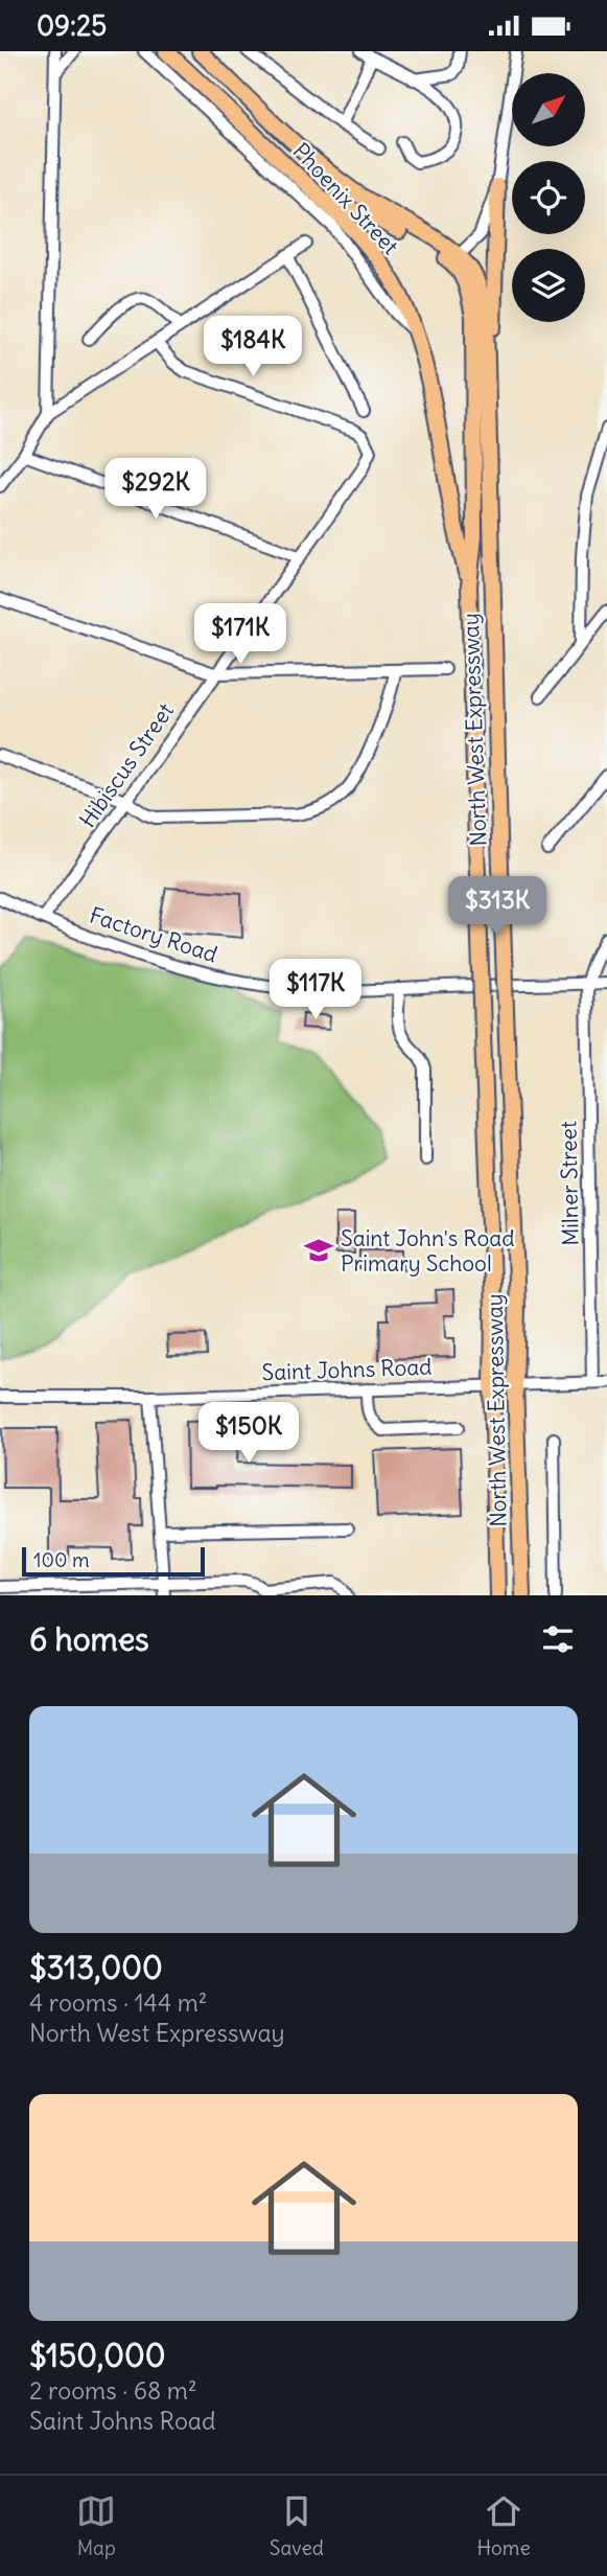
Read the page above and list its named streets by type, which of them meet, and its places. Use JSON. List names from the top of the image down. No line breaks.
{"streets":{"main road":["Phoenix Street","North West Expressway"],"street":["Hibiscus Street","Factory Road","Milner Street","Saint Johns Road"]},"crossings":[["Phoenix Street","North West Expressway"],["North West Expressway","Saint Johns Road"],["Hibiscus Street","Factory Road"],["Factory Road","Milner Street"],["Milner Street","Saint Johns Road"]],"places":{"school or university":["Saint John's Road Primary School"]},"scale_bar":"100 m","north":"top right","page":{"status":"09:25","price":["$184K","$292K","$171K","$313K","$117K","$150K"],"scale":"100 m","heading":"6 homes","list":[{"name":"$313,000","note":"4 rooms · 144 m² · North West Expressway"},{"name":"$150,000","note":"2 rooms · 68 m² · Saint Johns Road"}],"tabs":["Map","Saved","Home"]}}
